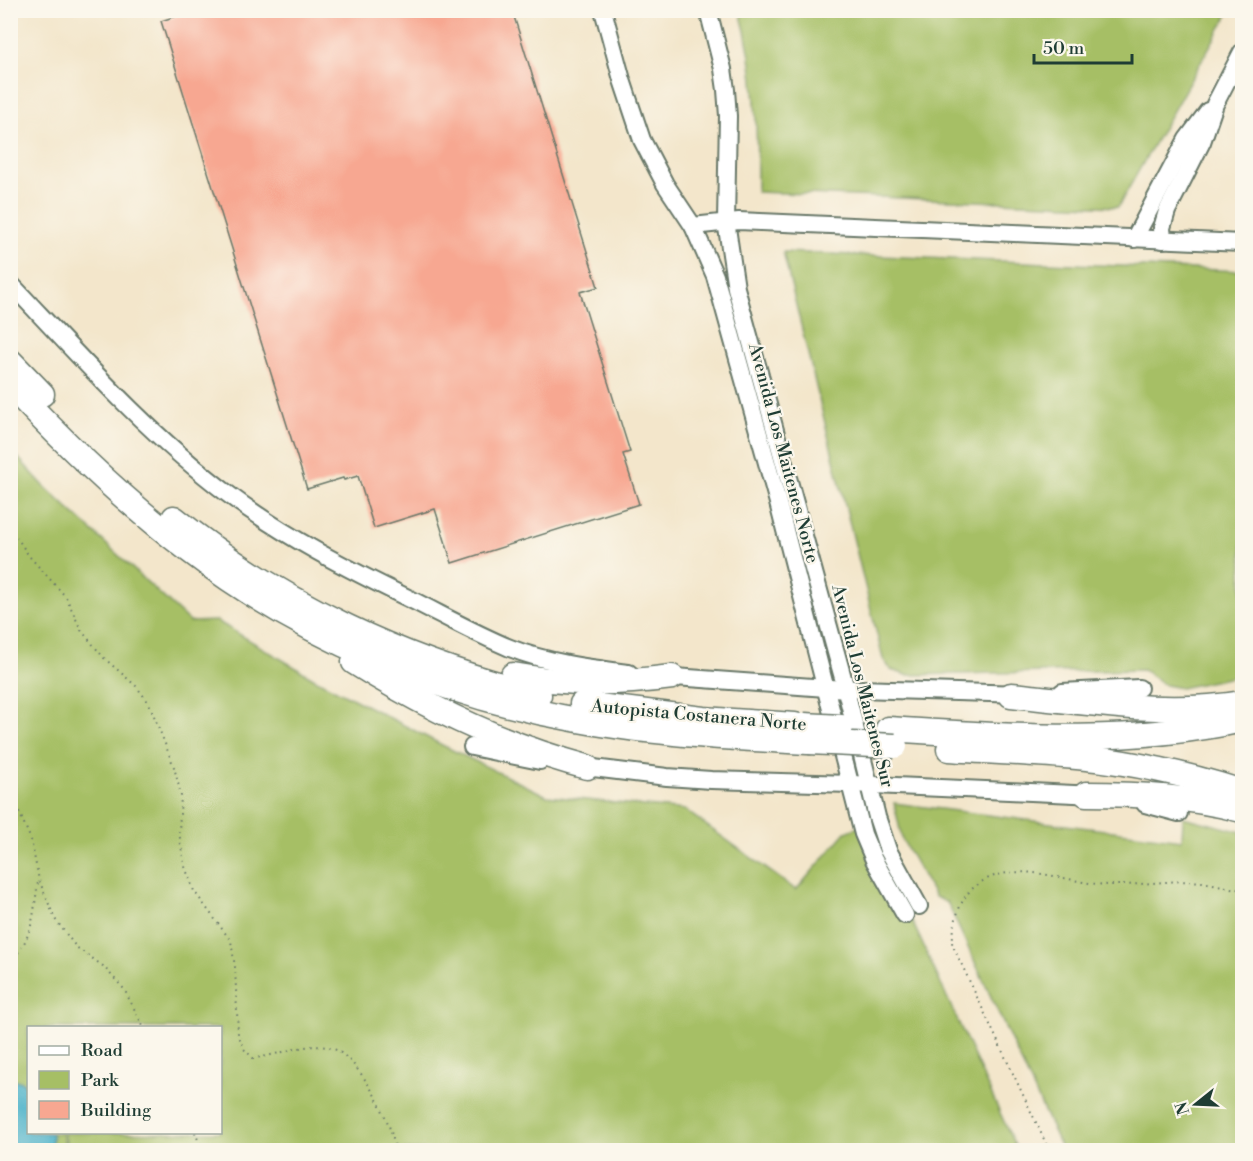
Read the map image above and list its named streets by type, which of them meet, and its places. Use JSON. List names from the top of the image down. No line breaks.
{"streets":{"highway":["Autopista Costanera Norte"],"street":["Avenida Los Maitenes Norte","Avenida Los Maitenes Sur"]},"crossings":[["Avenida Los Maitenes Norte","Avenida Los Maitenes Sur"]],"legend":["Road","Park","Building"],"scale_bar":"50 m","north":"left"}
